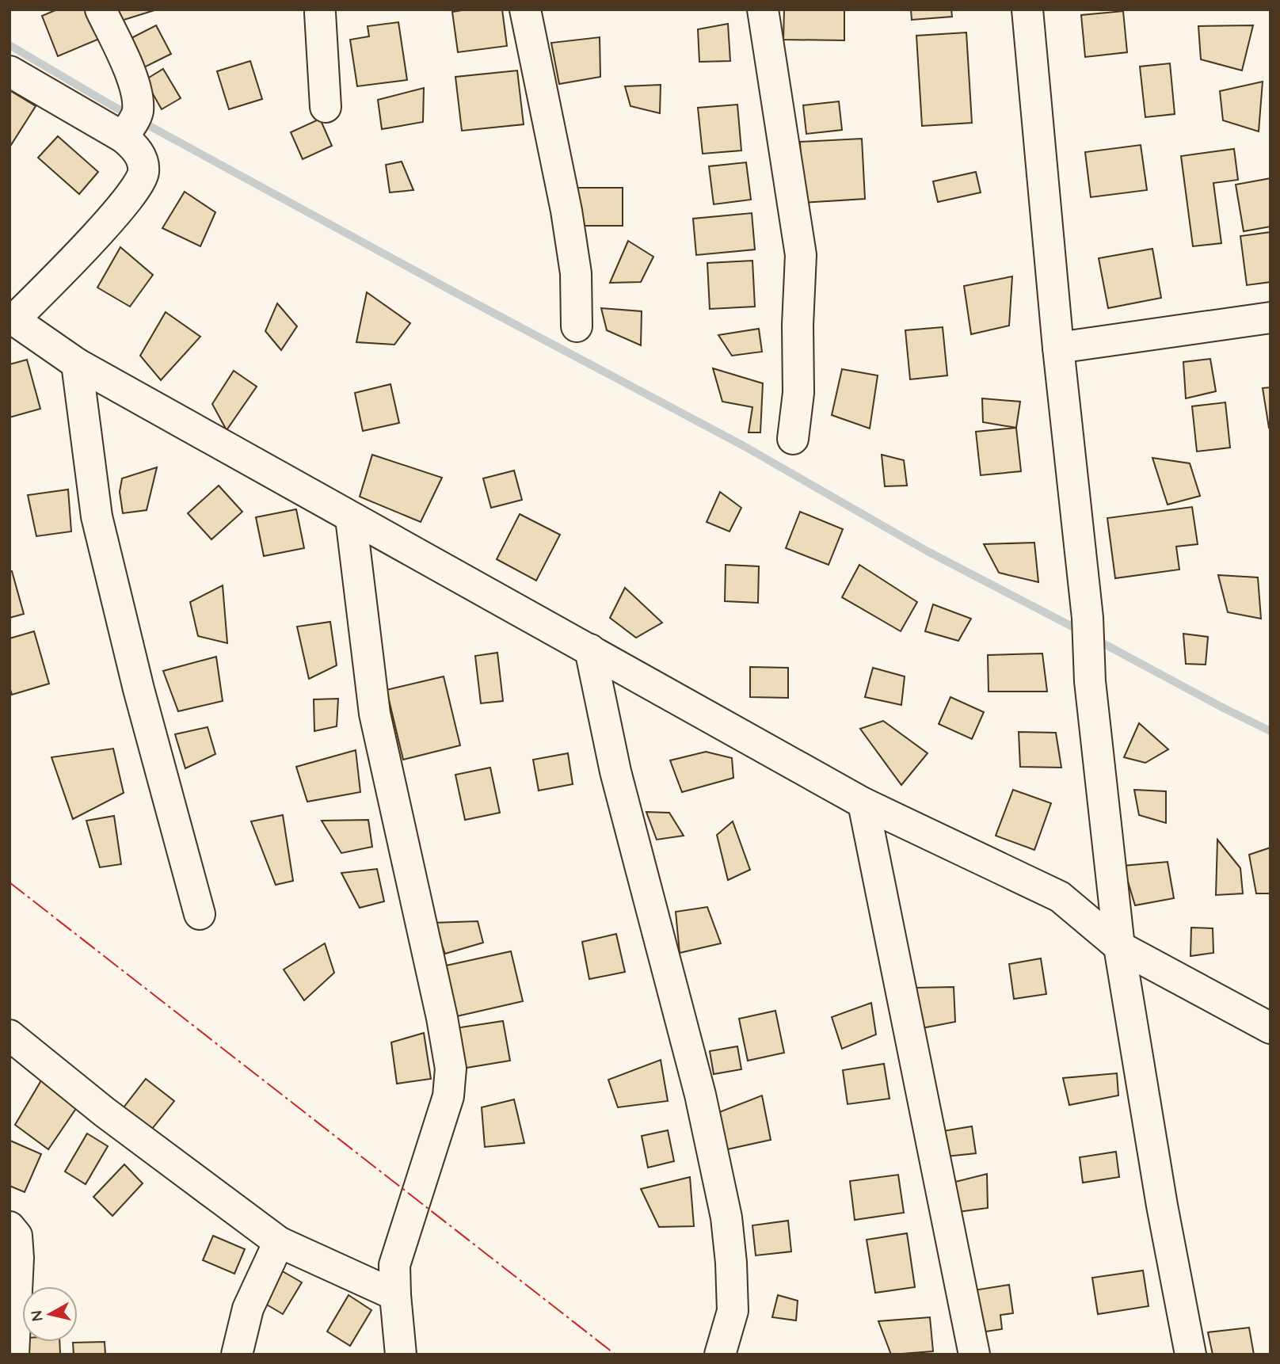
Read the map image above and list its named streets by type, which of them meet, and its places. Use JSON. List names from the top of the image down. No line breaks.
{"north":"left"}
